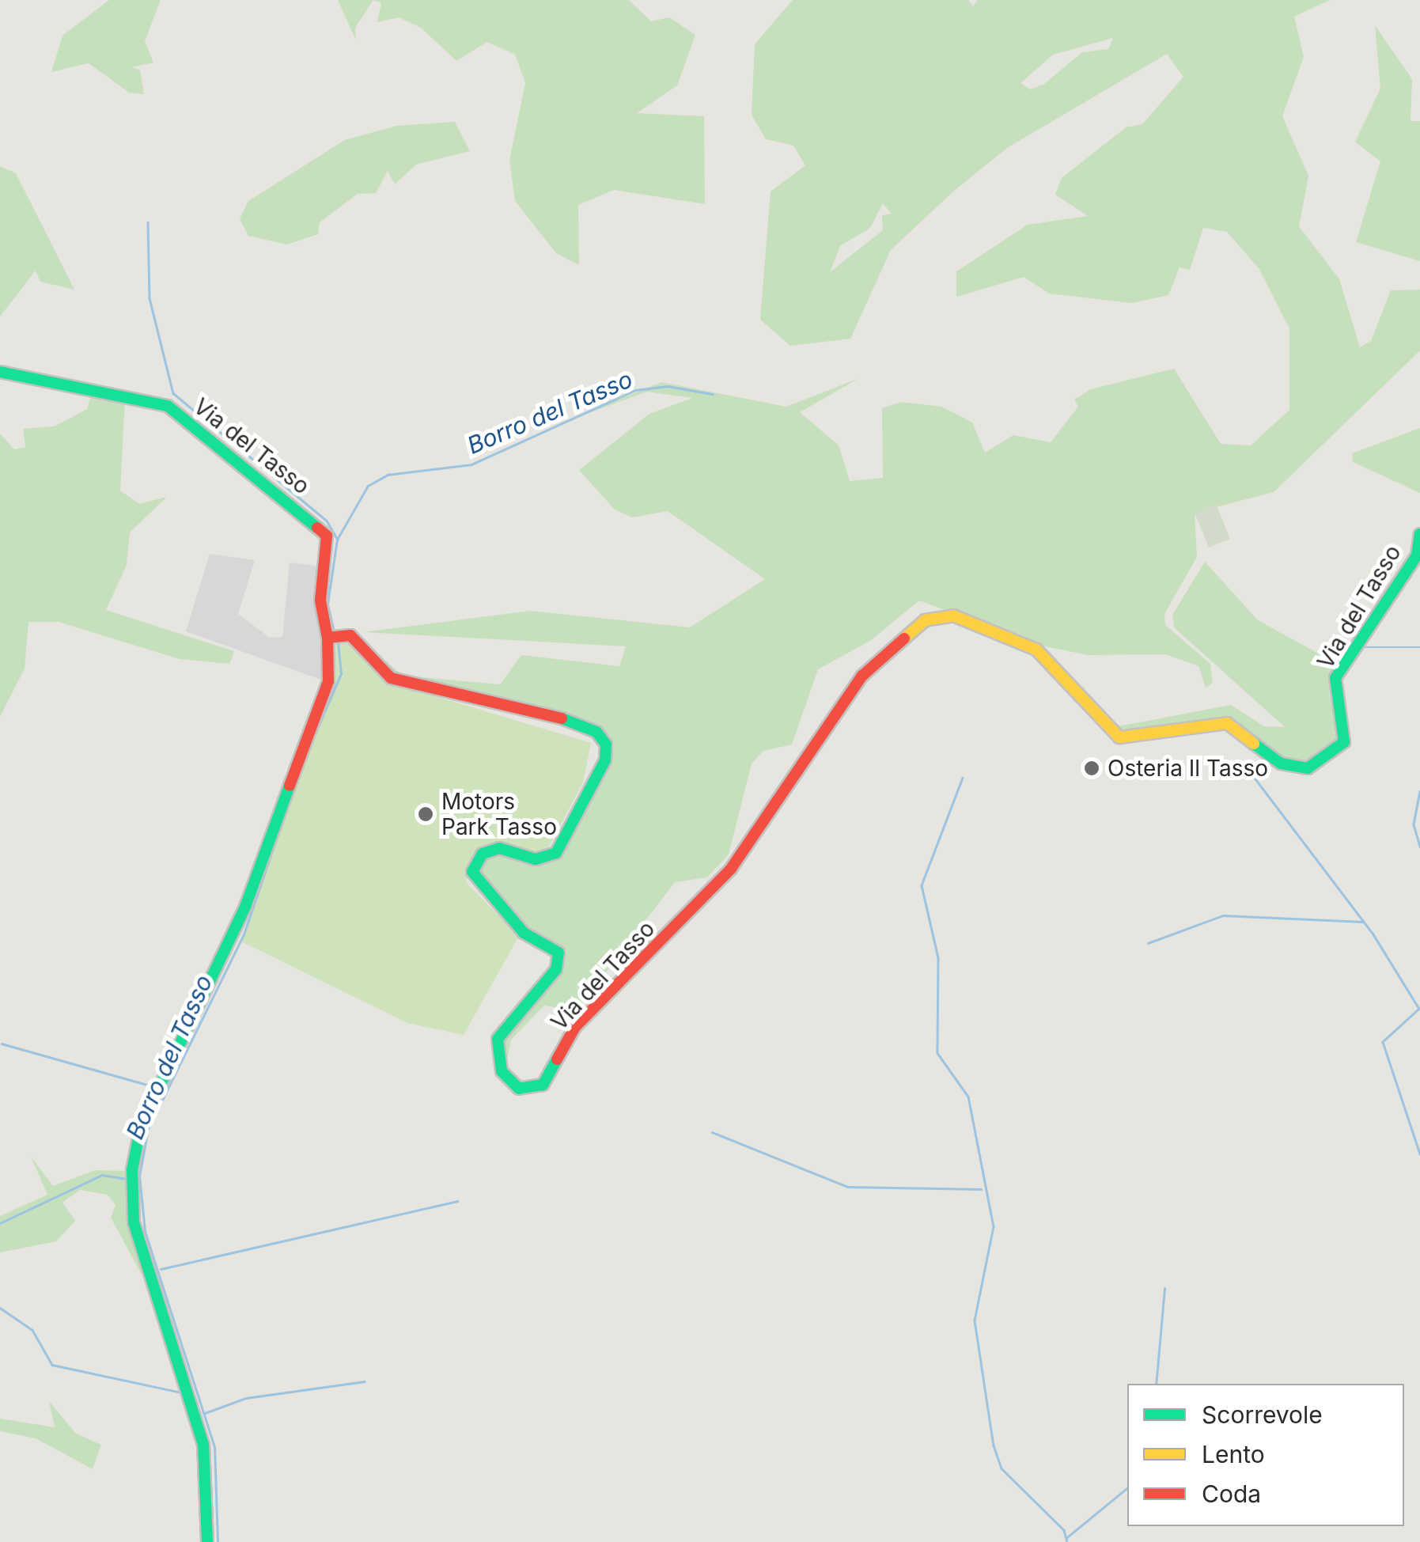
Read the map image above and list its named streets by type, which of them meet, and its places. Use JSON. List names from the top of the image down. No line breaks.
{"streets":{"street":["Via del Tasso"]},"water":["Borro del Tasso"],"places":["Osteria Il Tasso","Motors Park Tasso"],"legend":["Scorrevole","Lento","Coda"]}
